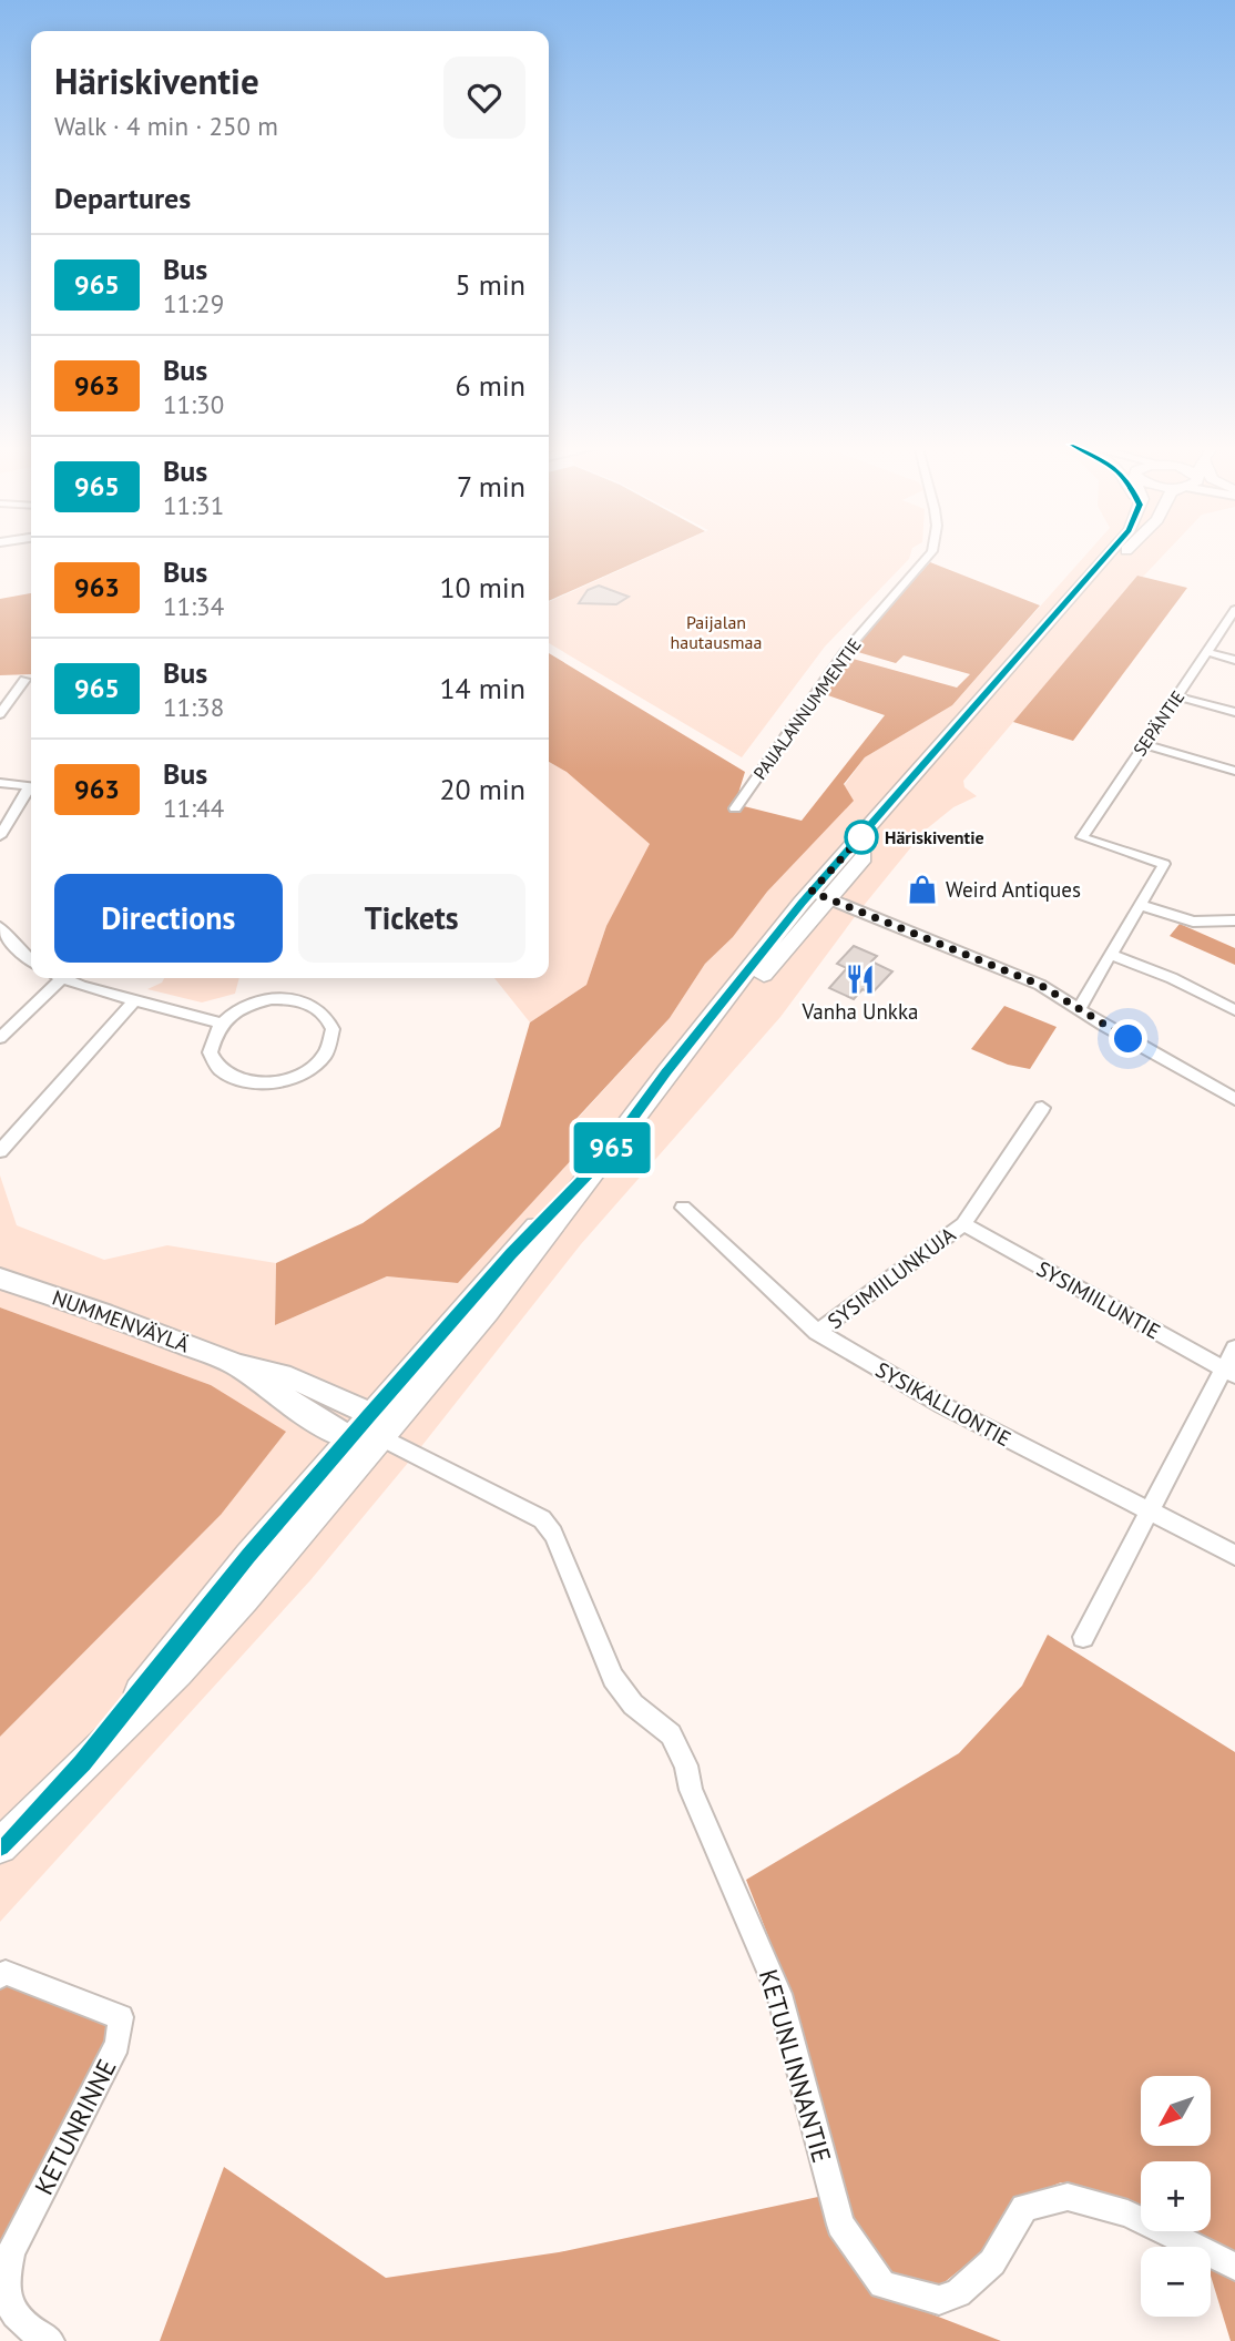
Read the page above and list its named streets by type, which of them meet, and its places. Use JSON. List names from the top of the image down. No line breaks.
{"streets":{"street":["PAIJALANNUMMENTIE","SEPÄNTIE","SYSIMIILUNKUJA","SYSIMIILUNTIE","NUMMENVÄYLÄ","SYSIKALLIONTIE","KETUNLINNANTIE","KETUNRINNE"]},"crossings":[["SYSIMIILUNKUJA","SYSIMIILUNTIE"],["SYSIMIILUNKUJA","SYSIKALLIONTIE"],["NUMMENVÄYLÄ","KETUNLINNANTIE"]],"parks":["Paijalan hautausmaa"],"places":{"other":["Häriskiventie"],"shop":["Weird Antiques"],"restaurant":["Vanha Unkka"]},"lines":["bus line 965"],"north":"bottom left","page":{"on_map":"965","heading":[["Häriskiventie","Walk · 4 min · 250 m"],"Departures"],"list":[{"mark":"965","name":"Bus","note":"11:29","value":"5 min"},{"mark":"963","name":"Bus","note":"11:30","value":"6 min"},{"mark":"965","name":"Bus","note":"11:31","value":"7 min"},{"mark":"963","name":"Bus","note":"11:34","value":"10 min"},{"mark":"965","name":"Bus","note":"11:38","value":"14 min"},{"mark":"963","name":"Bus","note":"11:44","value":"20 min"}],"buttons":["Directions","Tickets"],"map_buttons":["+","−"]}}
